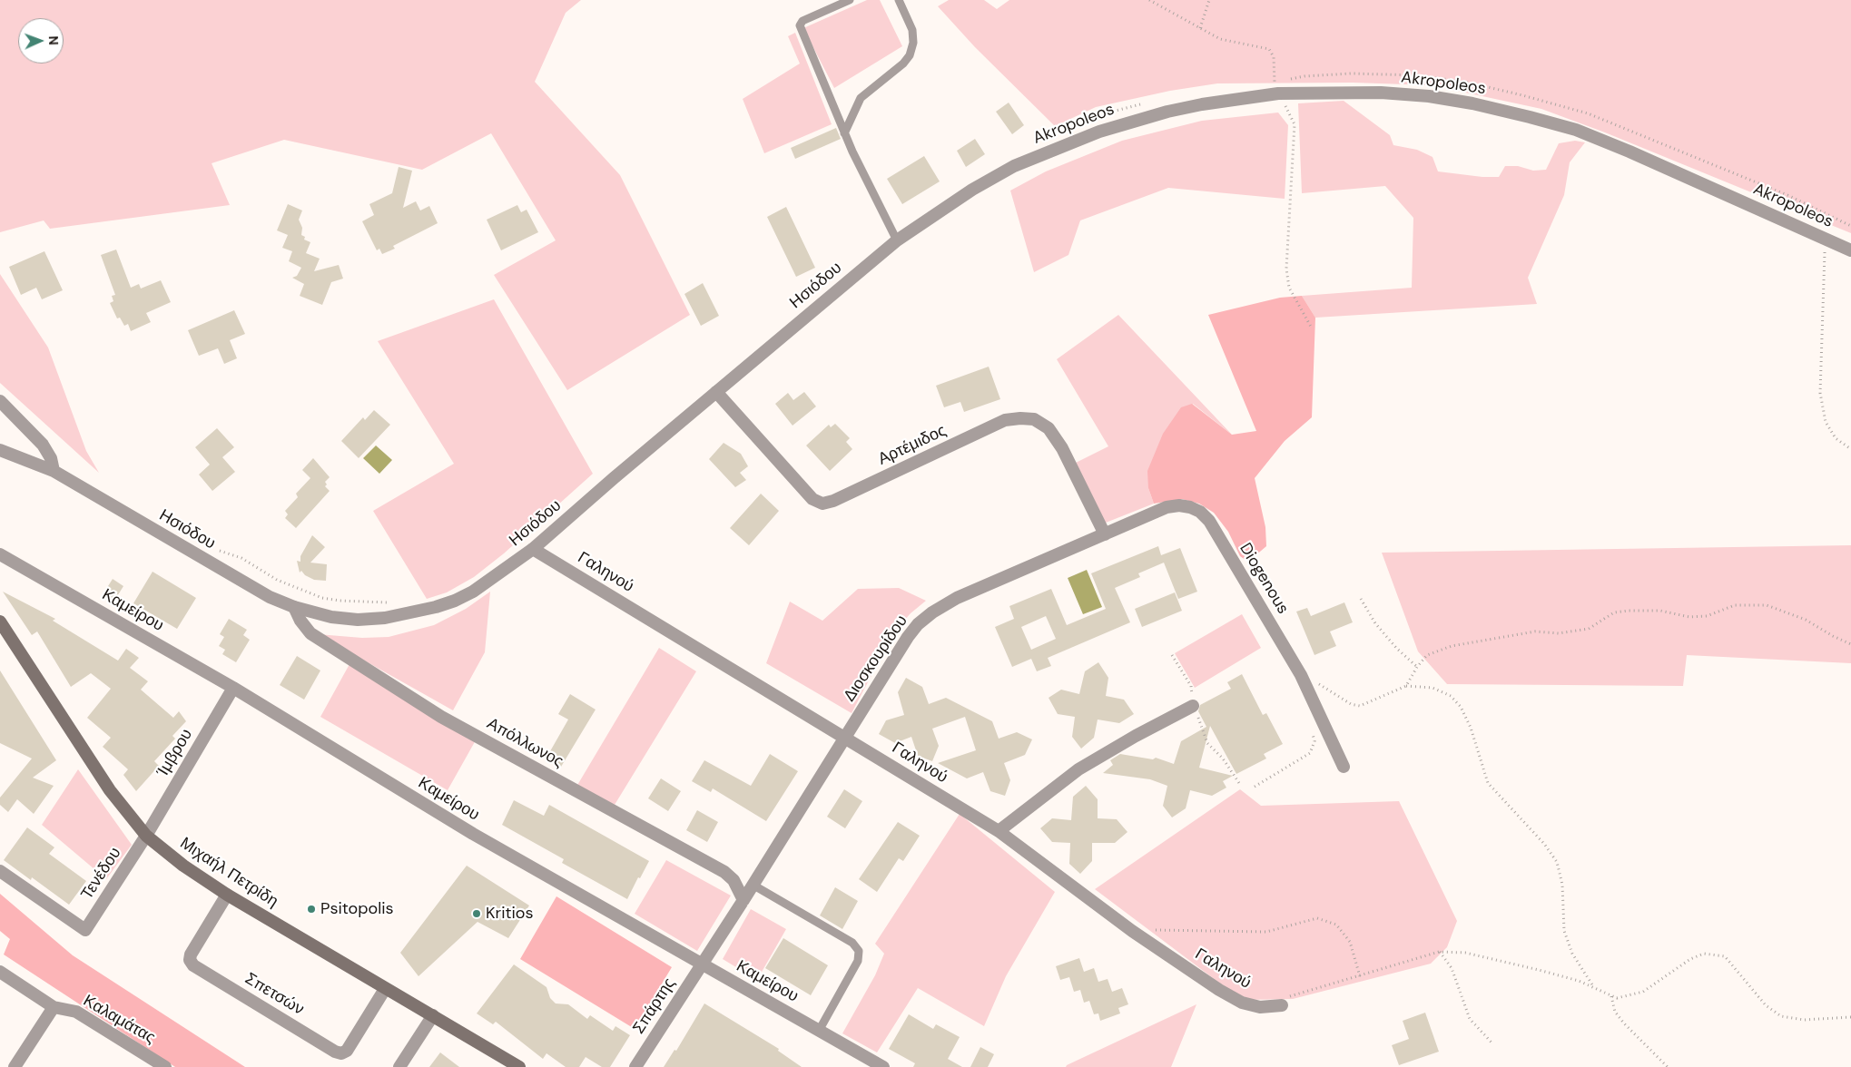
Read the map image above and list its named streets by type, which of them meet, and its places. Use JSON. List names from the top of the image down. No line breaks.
{"streets":{"main road":["Μιχαήλ Πετρίδη"],"street":["Akropoleos","Ησιόδου","Αρτέμιδος","Γαληνού","Diogenous","Καμείρου","Διοσκουρίδου","Απόλλωνος","Ίμβρου","Τενέδου","Σπετσών","Σπάρτης","Καλαμάτας"]},"crossings":[["Akropoleos","Ησιόδου"],["Ησιόδου","Αρτέμιδος"],["Ησιόδου","Γαληνού"],["Ησιόδου","Απόλλωνος"],["Αρτέμιδος","Διοσκουρίδου"],["Γαληνού","Διοσκουρίδου"],["Diogenous","Διοσκουρίδου"],["Καμείρου","Διοσκουρίδου"],["Καμείρου","Ίμβρου"],["Καμείρου","Σπάρτης"],["Διοσκουρίδου","Απόλλωνος"],["Διοσκουρίδου","Σπάρτης"],["Ίμβρου","Μιχαήλ Πετρίδη"],["Ίμβρου","Τενέδου"],["Μιχαήλ Πετρίδη","Τενέδου"],["Μιχαήλ Πετρίδη","Σπετσών"]],"places":["Psitopolis","Kritios"],"north":"right"}
